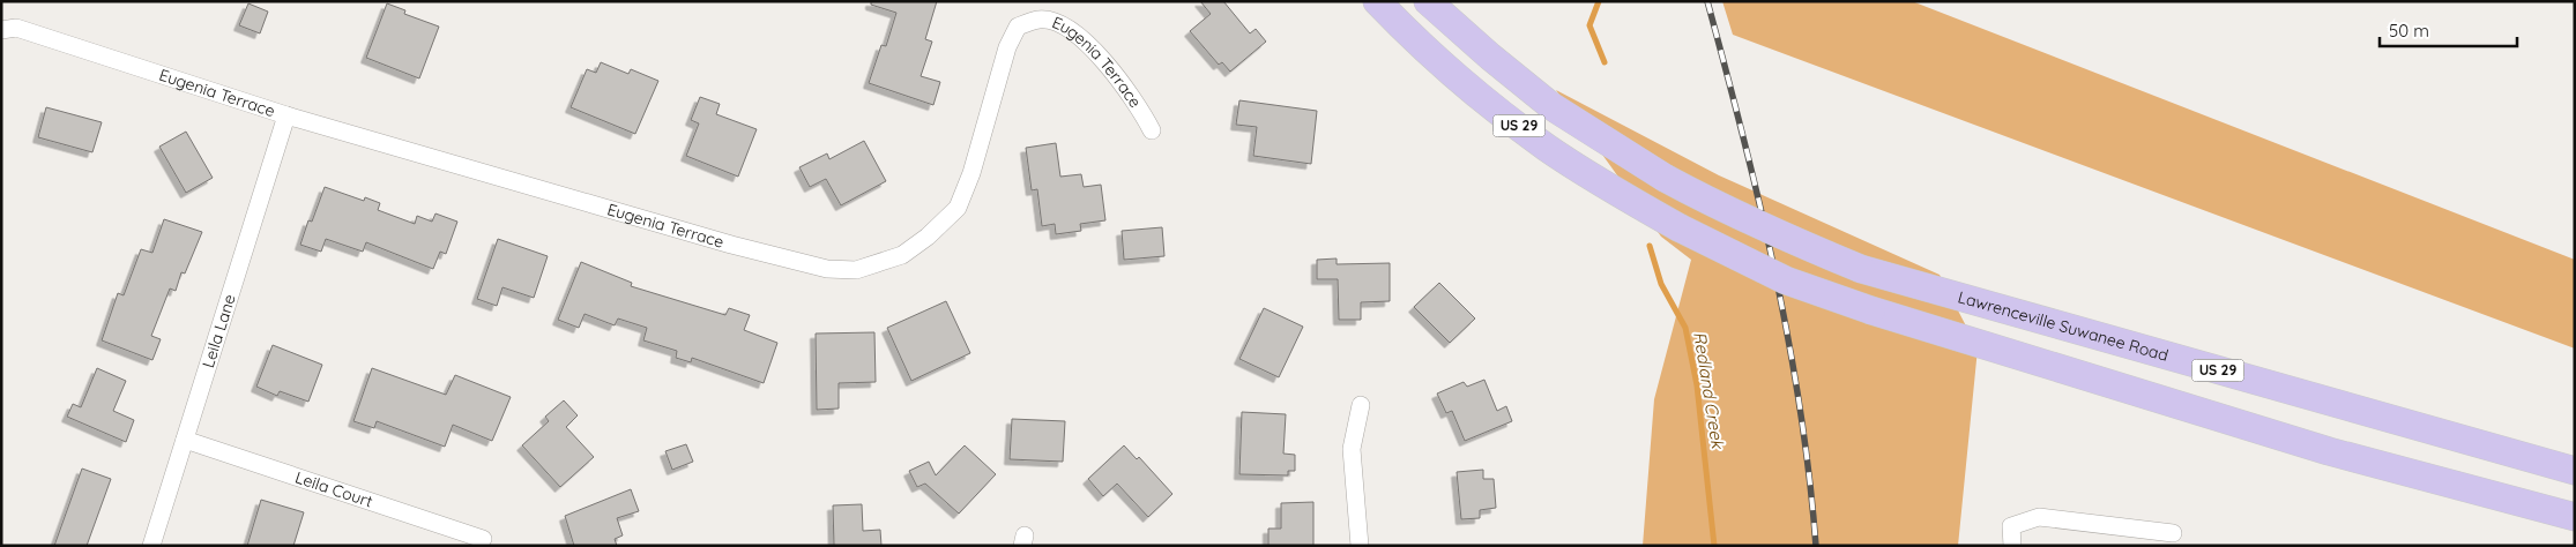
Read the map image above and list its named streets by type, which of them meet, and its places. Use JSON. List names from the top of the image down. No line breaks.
{"streets":{"main road":["US 29","Lawrenceville Suwanee Road"],"street":["Eugenia Terrace","Leila Lane","Leila Court"]},"crossings":[["Eugenia Terrace","Leila Lane"],["Leila Lane","Leila Court"]],"water":["Redland Creek"],"scale_bar":"50 m"}
